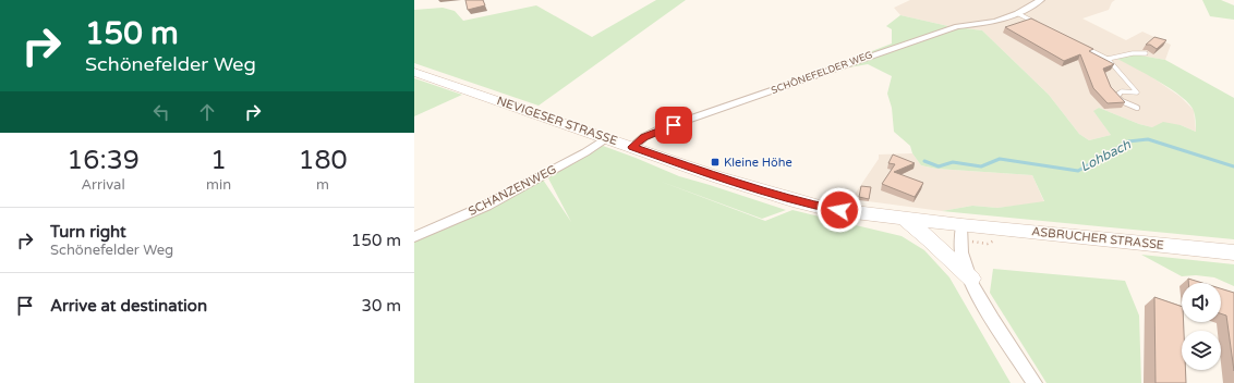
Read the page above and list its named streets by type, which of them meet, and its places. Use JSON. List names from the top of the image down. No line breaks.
{"streets":{"main road":["NEVIGESER STRASSE","ASBRUCHER STRASSE"],"street":["SCHÖNEFELDER WEG","SCHANZENWEG"]},"crossings":[["SCHÖNEFELDER WEG","NEVIGESER STRASSE"],["NEVIGESER STRASSE","SCHANZENWEG"],["NEVIGESER STRASSE","ASBRUCHER STRASSE"]],"water":["Lohbach"],"places":{"transit":["Kleine Höhe"]},"page":{"turn":["150 m","Schönefelder Weg"],"eta":["16:39","Arrival","1","min","180","m"],"list":[{"name":"Turn right","note":"Schönefelder Weg","value":"150 m"},{"name":"Arrive at destination","value":"30 m"}]}}
